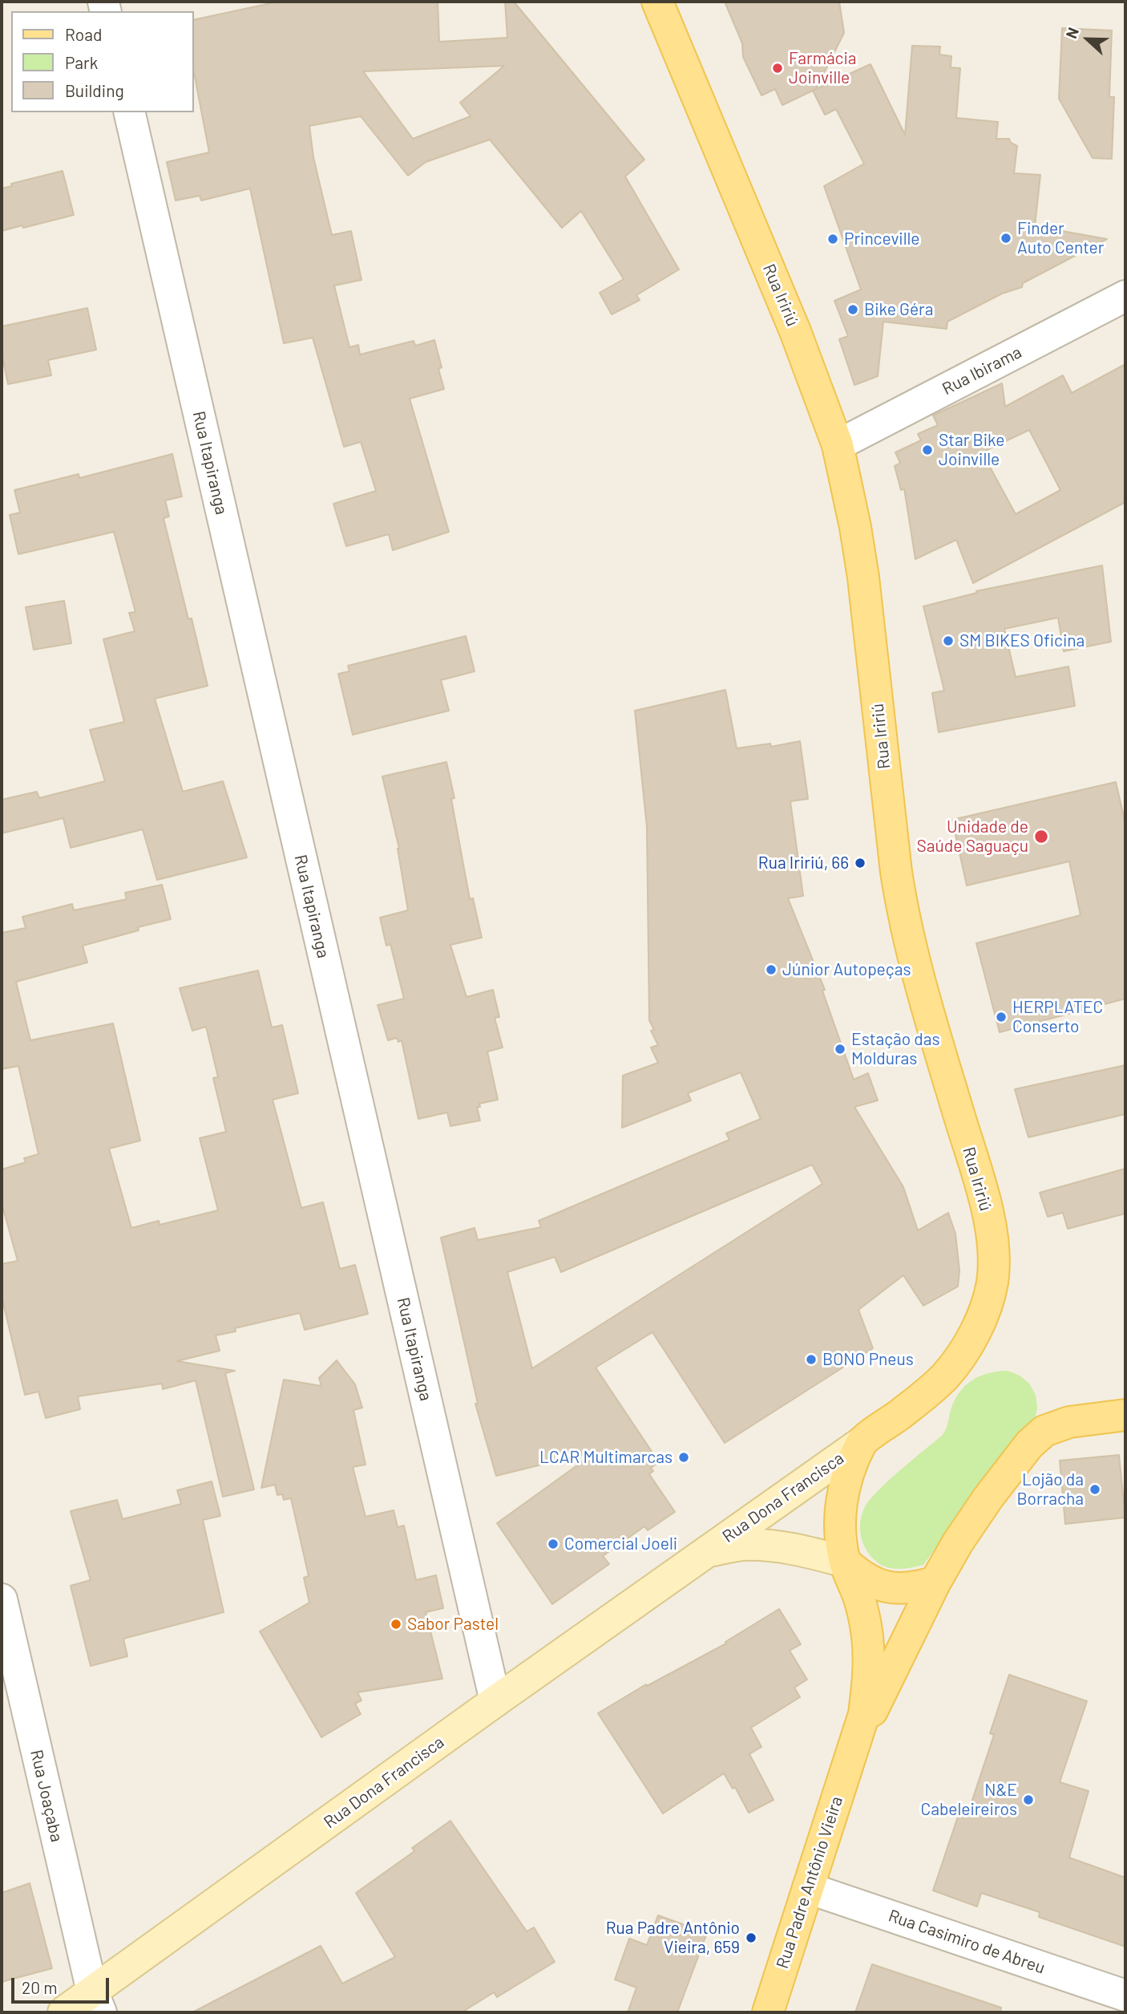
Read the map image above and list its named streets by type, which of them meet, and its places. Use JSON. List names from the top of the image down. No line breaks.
{"streets":{"main road":["Rua Iririú","Rua Dona Francisca","Rua Padre Antônio Vieira"],"street":["Rua Ibirama","Rua Itapiranga","Rua Joaçaba","Rua Casimiro de Abreu"]},"crossings":[["Rua Iririú","Rua Ibirama"],["Rua Iririú","Rua Dona Francisca"],["Rua Iririú","Rua Padre Antônio Vieira"],["Rua Itapiranga","Rua Dona Francisca"],["Rua Dona Francisca","Rua Joaçaba"],["Rua Dona Francisca","Rua Padre Antônio Vieira"],["Rua Padre Antônio Vieira","Rua Casimiro de Abreu"]],"places":["Farmácia Joinville","Finder Auto Center","Princeville","Bike Géra","Star Bike Joinville","SM BIKES Oficina","Unidade de Saúde Saguaçu","Rua Iririú, 66","Júnior Autopeças","HERPLATEC Conserto","Estação das Molduras","BONO Pneus","LCAR Multimarcas","Lojão da Borracha","Comercial Joeli","Sabor Pastel","N&E Cabeleireiros","Rua Padre Antônio Vieira, 659"],"legend":["Road","Park","Building"],"scale_bar":"20 m","north":"left"}
